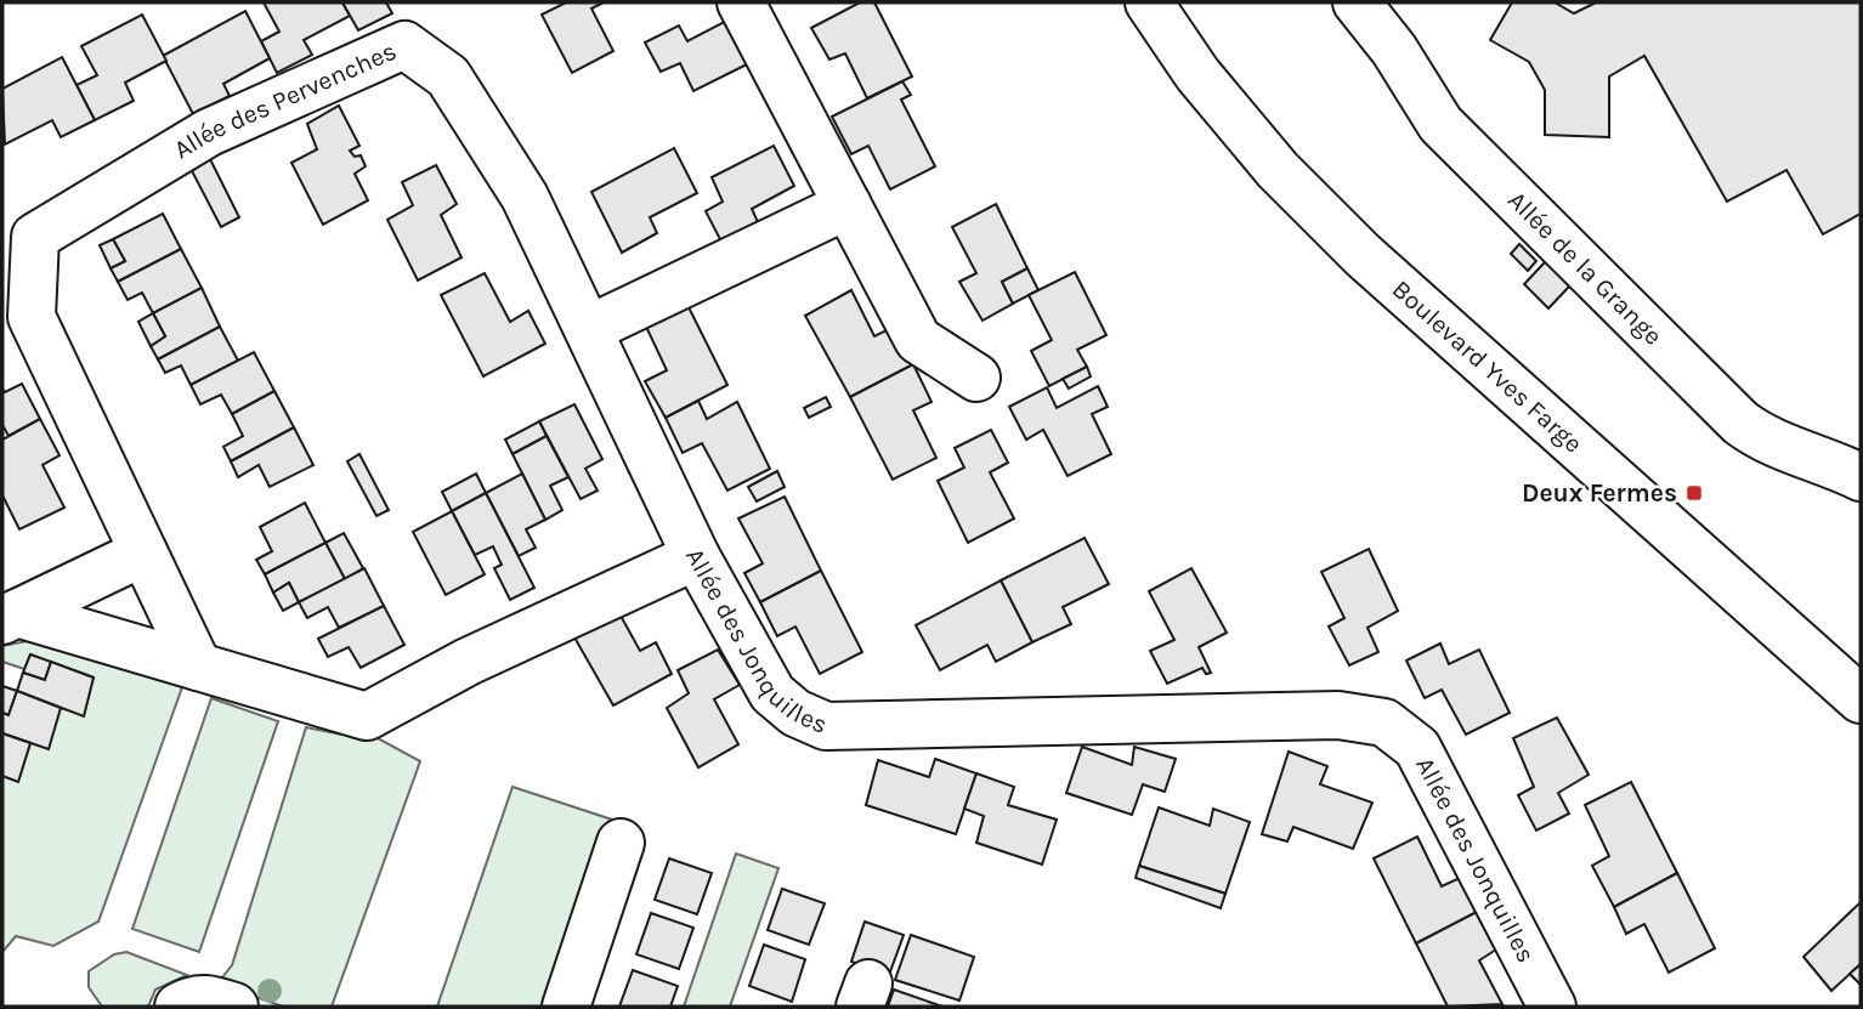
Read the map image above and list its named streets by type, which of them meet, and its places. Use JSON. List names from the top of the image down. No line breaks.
{"streets":{"street":["Allée des Pervenches","Allée de la Grange","Boulevard Yves Farge","Allée des Jonquilles"]},"crossings":[["Allée des Pervenches","Allée des Jonquilles"]],"places":{"transit":["Deux Fermes"]}}
